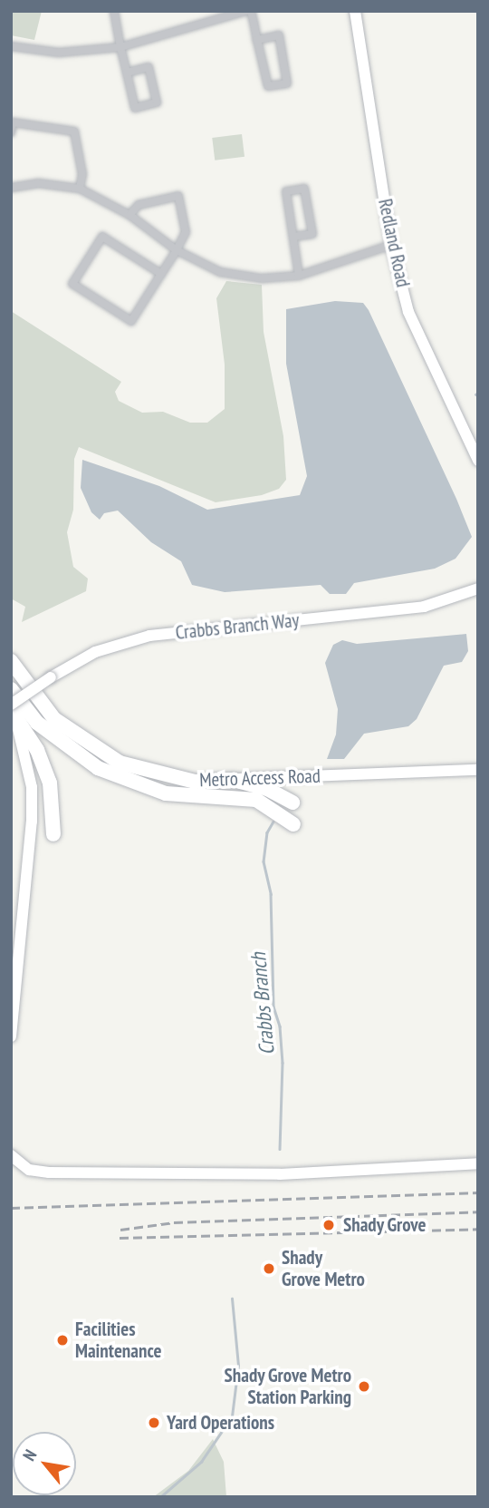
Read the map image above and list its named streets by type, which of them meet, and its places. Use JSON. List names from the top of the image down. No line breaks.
{"streets":{"highway":["Metro Access Road"],"main road":["Redland Road","Crabbs Branch Way"]},"water":["Crabbs Branch"],"places":["Shady Grove","Shady Grove Metro","Facilities Maintenance","Shady Grove Metro Station Parking","Yard Operations"],"north":"top left"}
